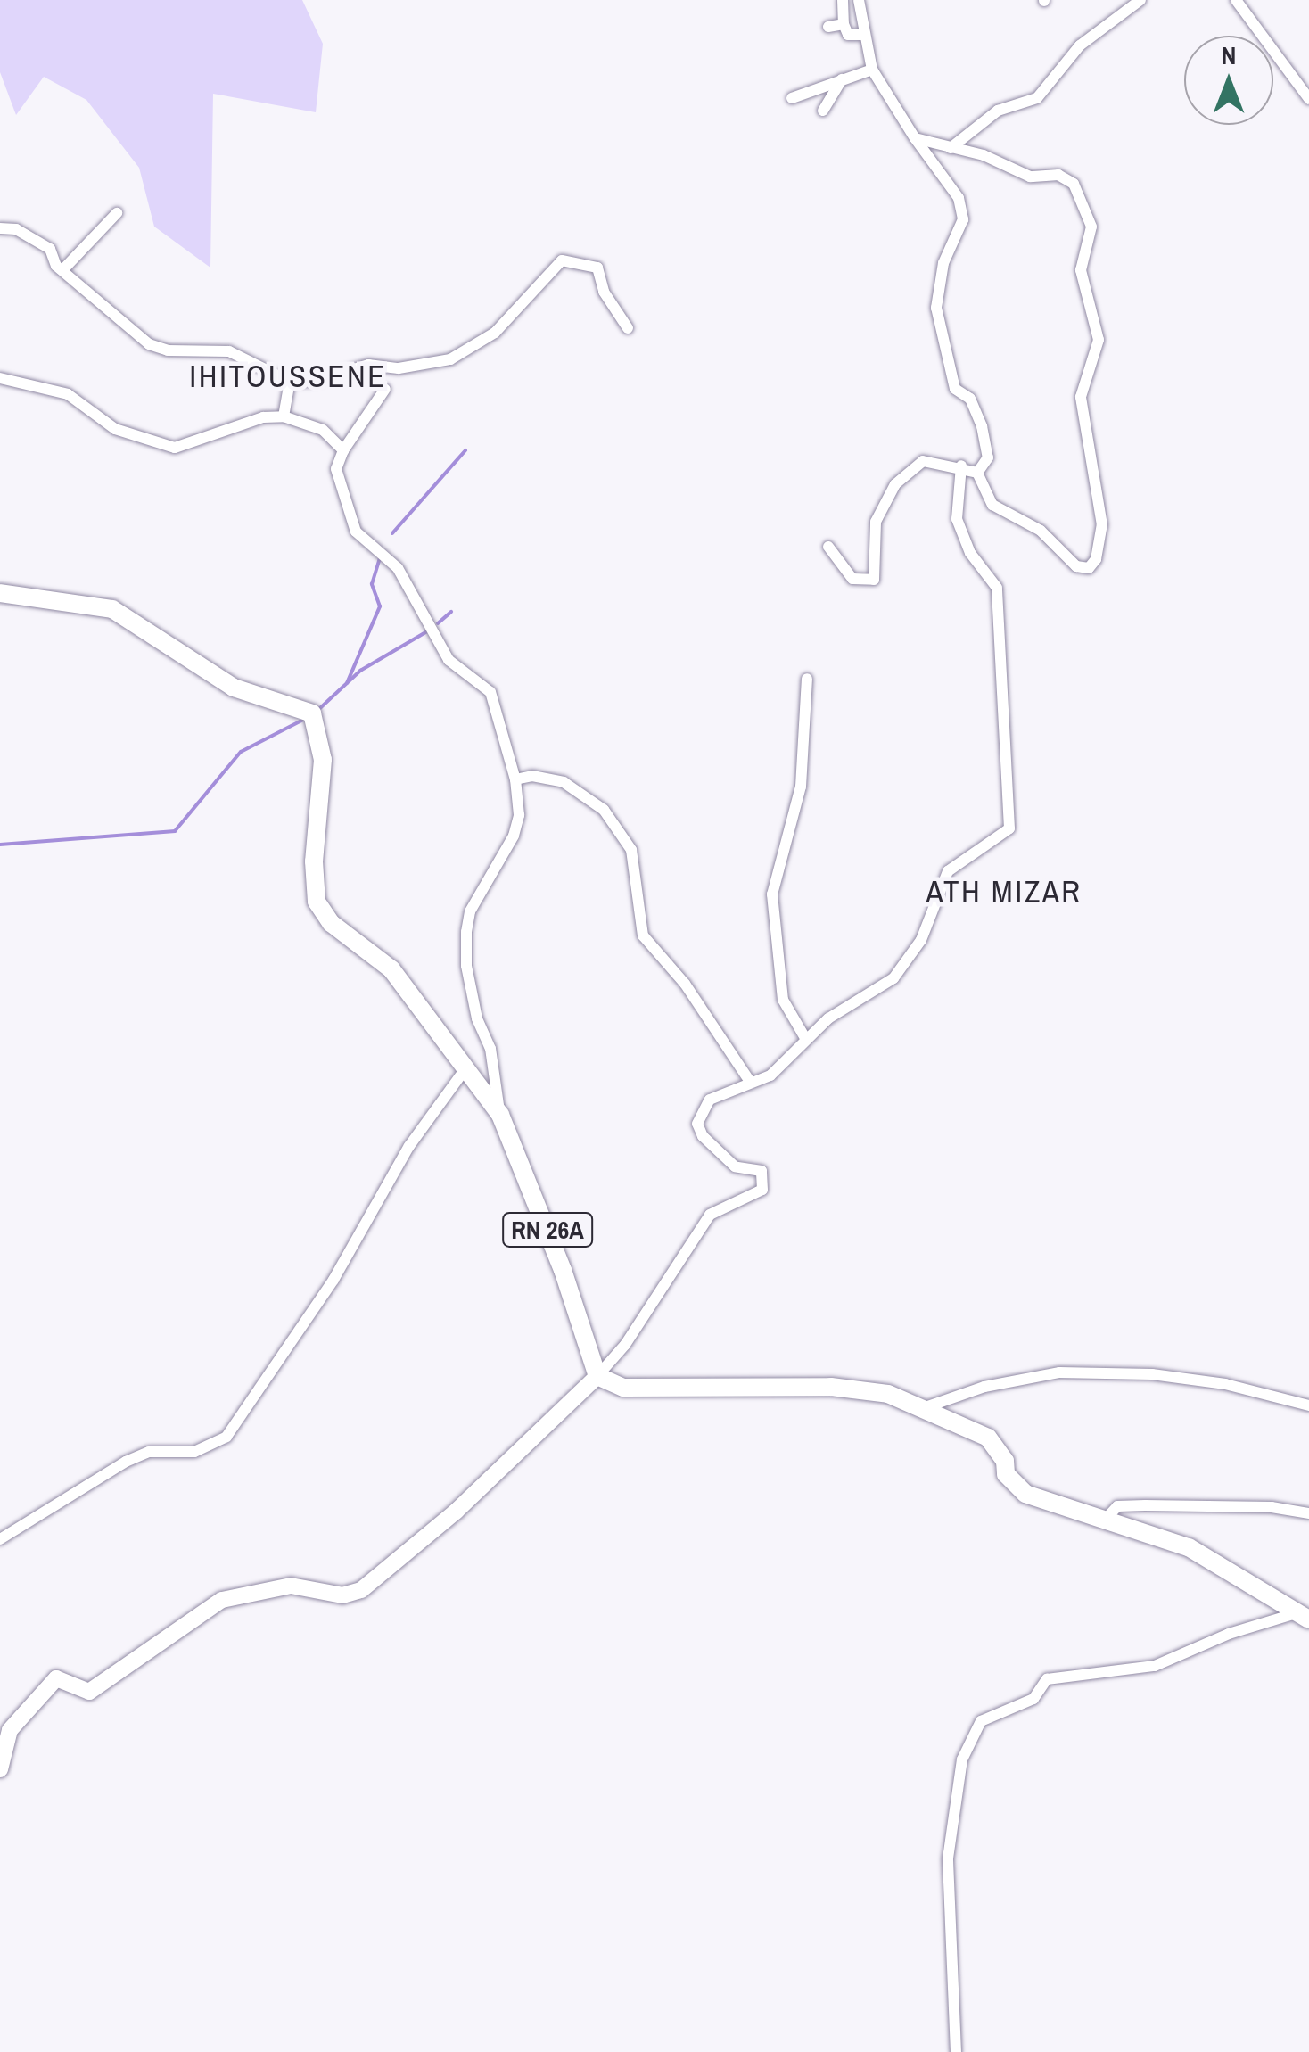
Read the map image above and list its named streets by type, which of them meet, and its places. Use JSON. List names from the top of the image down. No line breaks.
{"streets":{"main road":["RN 26A"]},"districts":["IHITOUSSENE","ATH MIZAR"],"north":"top"}
